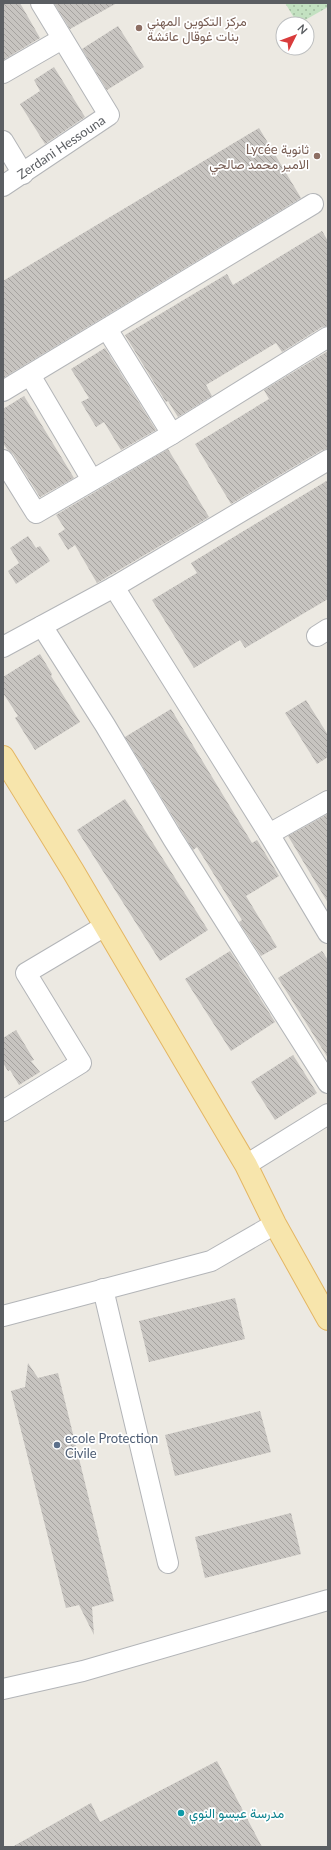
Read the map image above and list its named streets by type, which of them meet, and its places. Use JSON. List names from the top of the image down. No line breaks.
{"streets":{"street":["Zerdani Hessouna"]},"places":["مركز التكوين المهني بنات غوقال عائشة","Lycée ثانوية الامير محمد صالحي","ecole Protection Civile","مدرسة عيسو النوي"],"north":"top right"}
